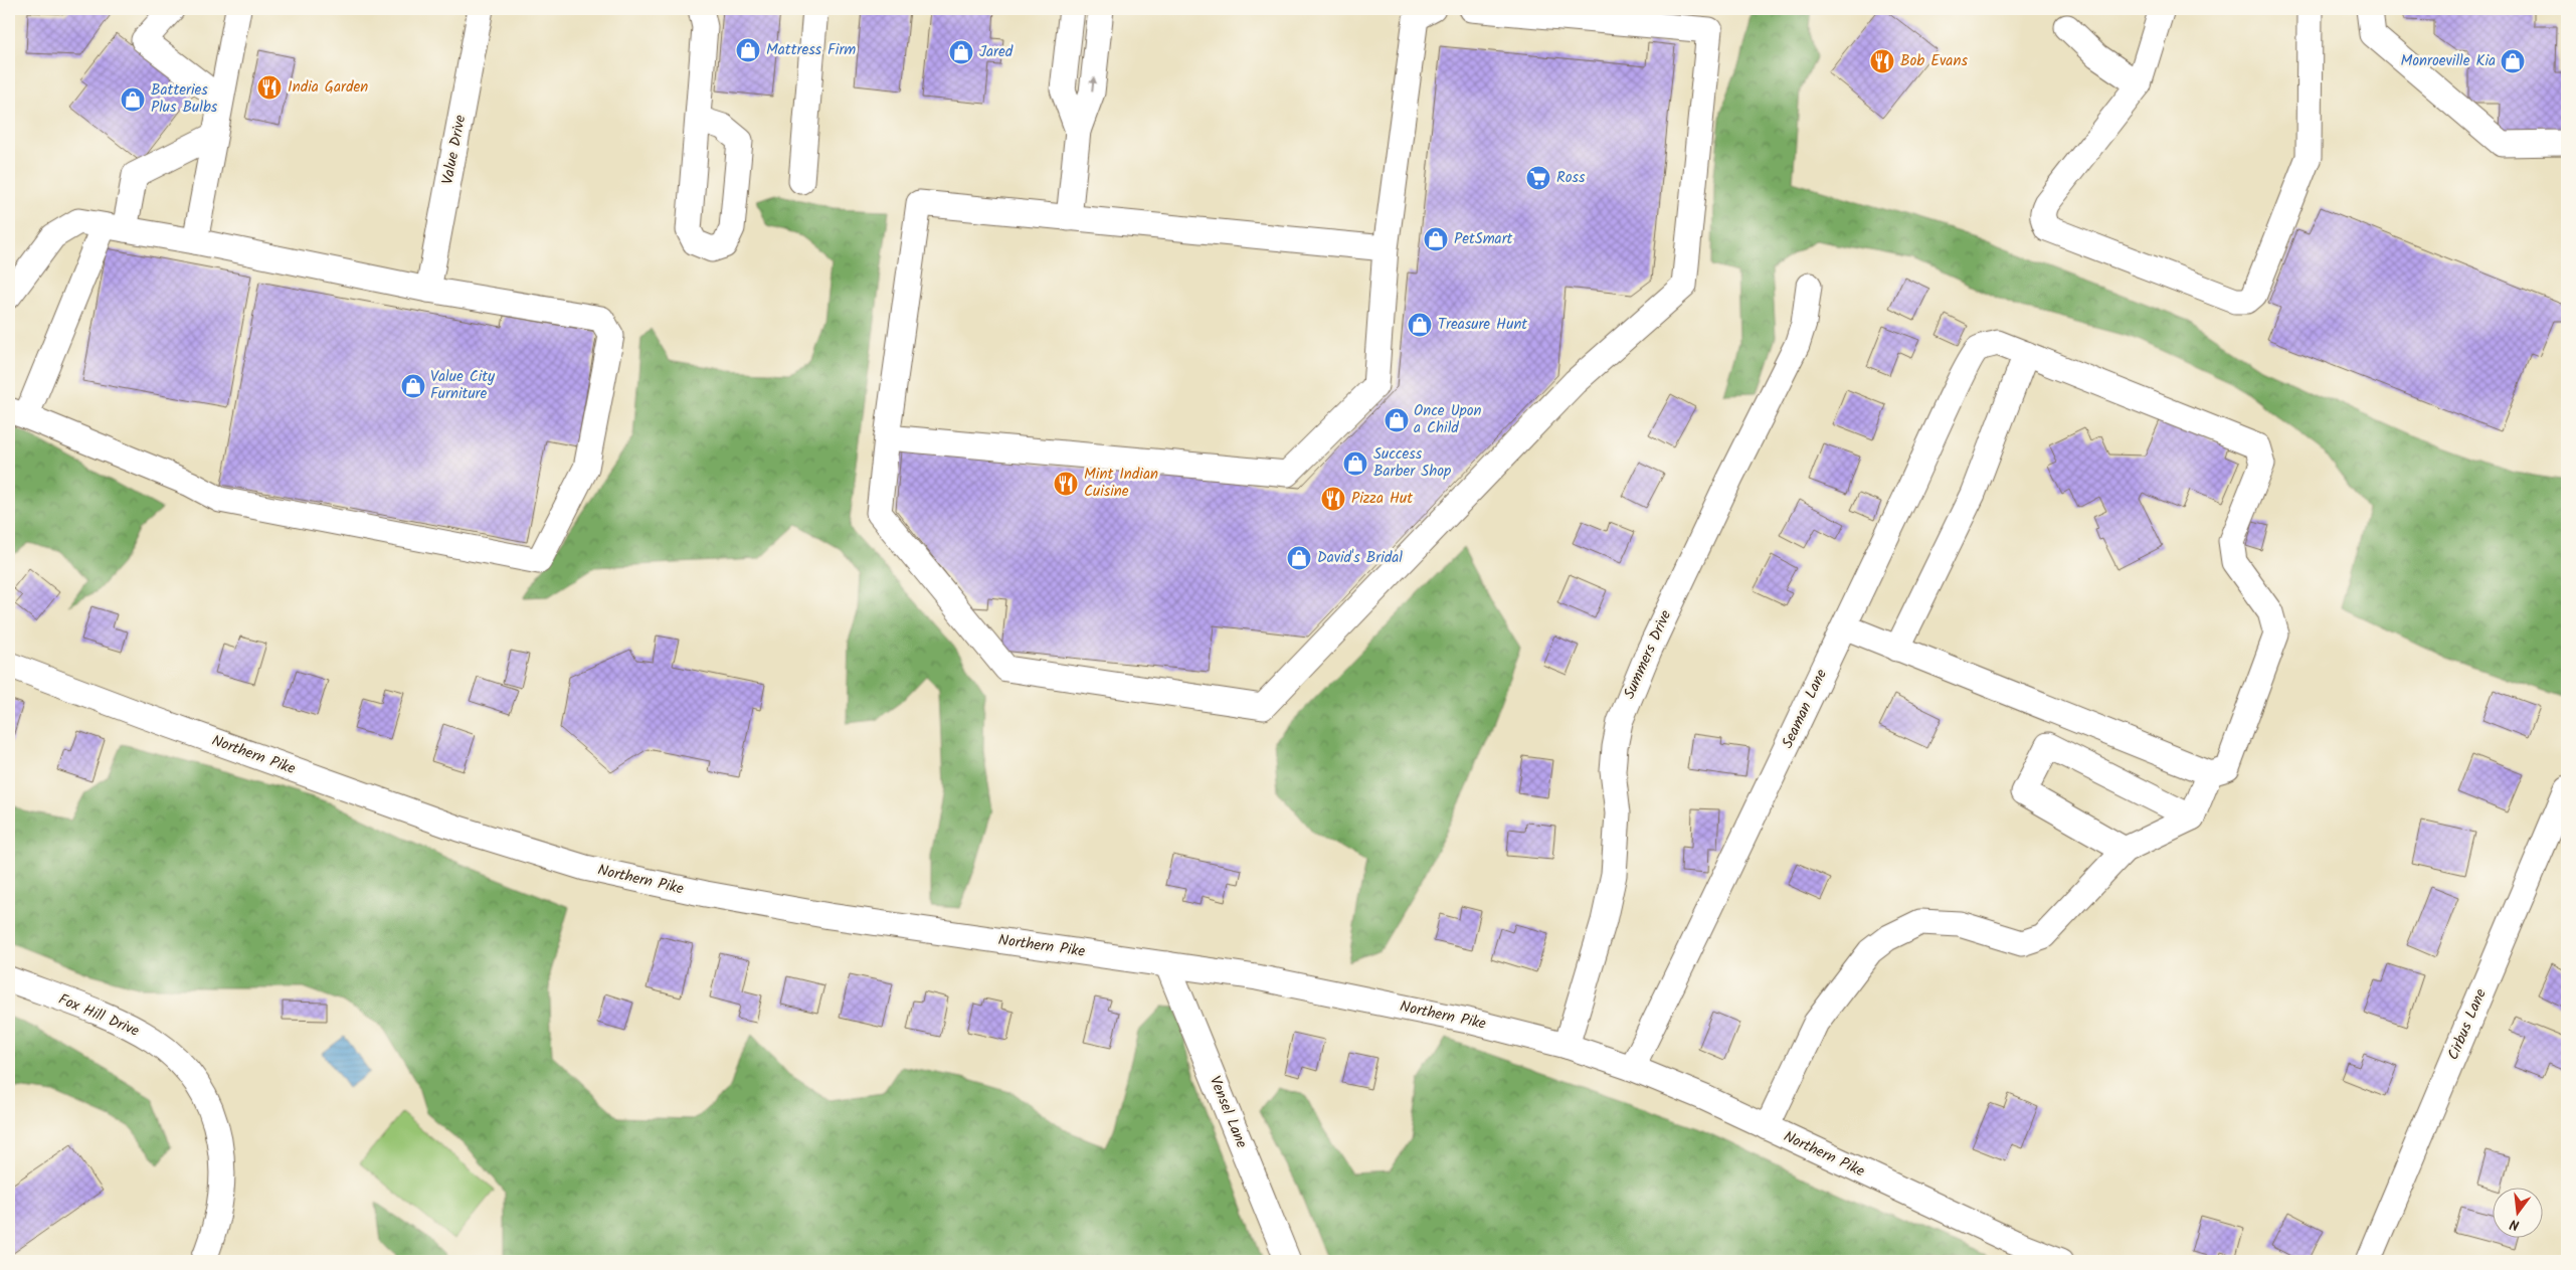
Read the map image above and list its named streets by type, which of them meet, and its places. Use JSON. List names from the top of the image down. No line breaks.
{"streets":{"street":["Value Drive","Summers Drive","Seaman Lane","Northern Pike","Fox Hill Drive","Cirbus Lane","Vensel Lane"]},"crossings":[["Summers Drive","Northern Pike"],["Seaman Lane","Northern Pike"],["Northern Pike","Vensel Lane"]],"places":{"shop":["Mattress Firm","Jared","Monroeville Kia","Batteries Plus Bulbs","PetSmart","Treasure Hunt","Value City Furniture","Once Upon a Child","Success Barber Shop","David's Bridal"],"restaurant":["Bob Evans","India Garden","Mint Indian Cuisine","Pizza Hut"],"supermarket":["Ross"]},"north":"bottom"}
